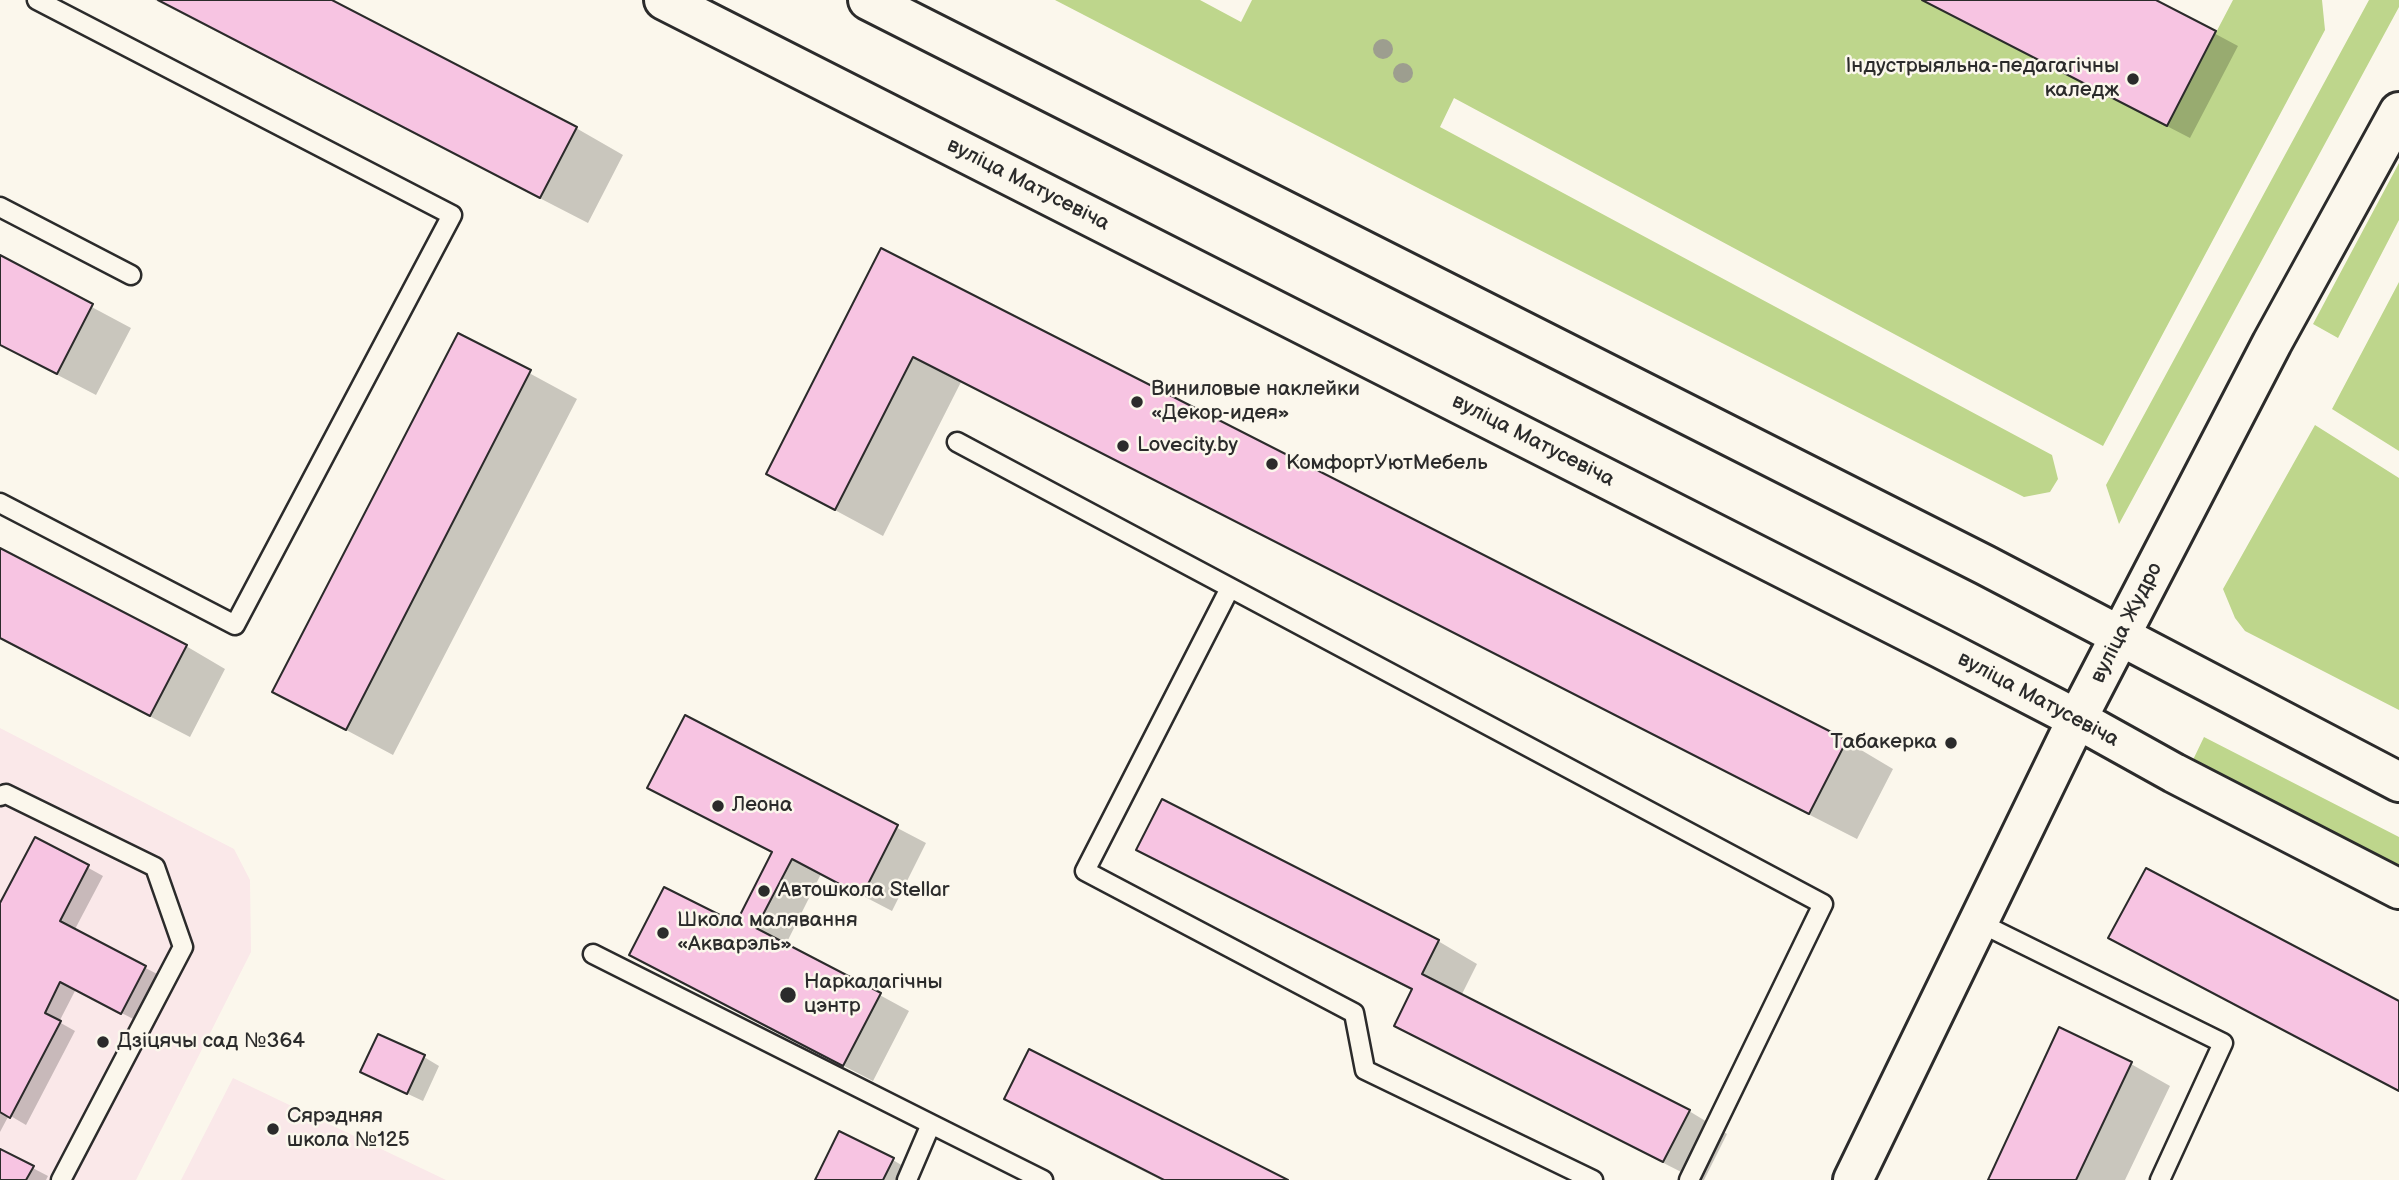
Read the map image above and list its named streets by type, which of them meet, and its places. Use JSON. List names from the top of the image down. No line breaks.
{"streets":{"main road":["вуліца Матусевіча","вуліца Жудро"]},"crossings":[["вуліца Матусевіча","вуліца Жудро"]],"places":["Індустрыяльна-педагагічны каледж","Виниловые наклейки «Декор-идея»","Lovecity.by","КомфортУютМебель","Табакерка","Леона","Автошкола Stellar","Школа малявання «Акварэль»","Наркалагічны цэнтр","Дзіцячы сад №364","Сярэдняя школа №125"]}
